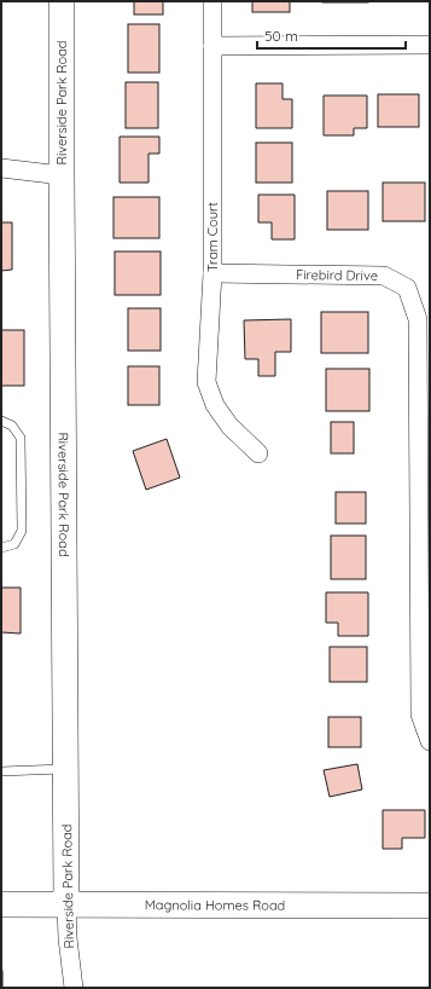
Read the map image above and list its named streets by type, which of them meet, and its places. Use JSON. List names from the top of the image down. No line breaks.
{"streets":{"street":["Riverside Park Road","Tram Court","Firebird Drive","Magnolia Homes Road"]},"crossings":[["Riverside Park Road","Magnolia Homes Road"],["Tram Court","Firebird Drive"]],"scale_bar":"50 m"}
